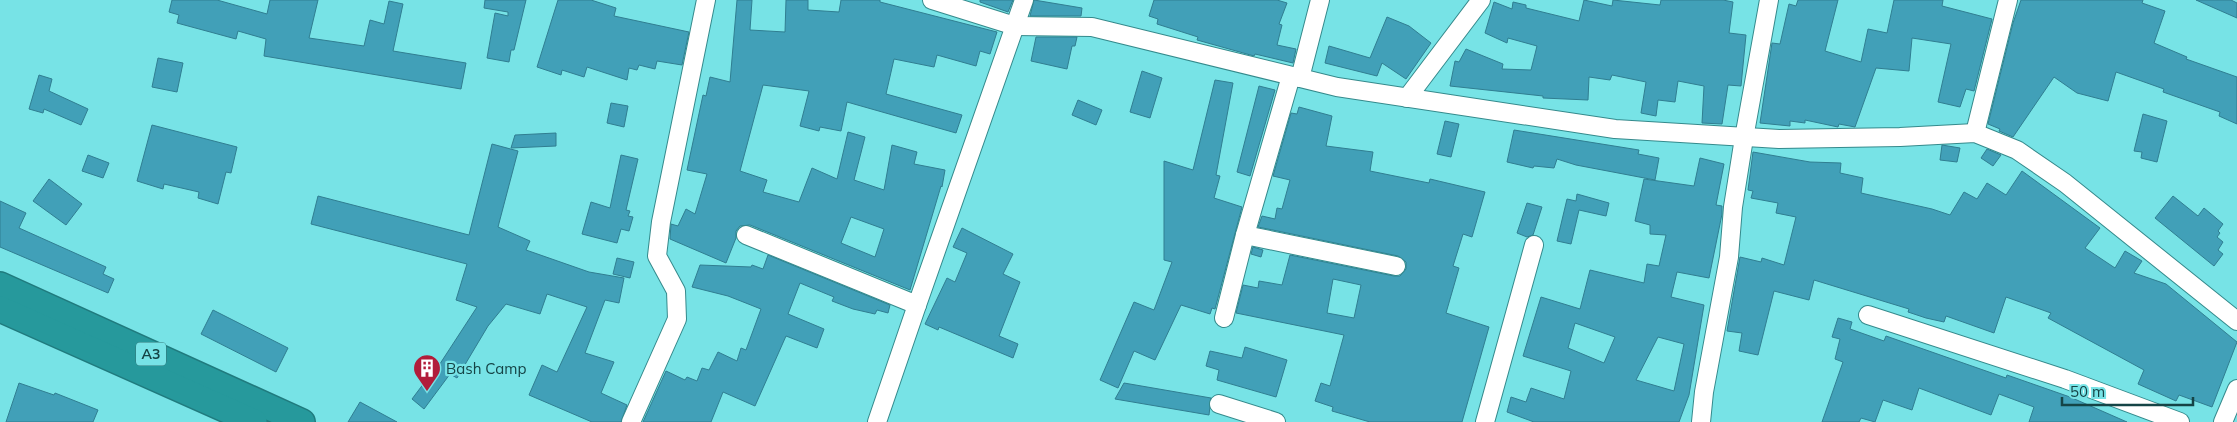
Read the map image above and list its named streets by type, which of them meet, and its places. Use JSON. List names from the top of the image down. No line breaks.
{"streets":{"highway":["A3"]},"places":{"building":["Bash Camp"]},"scale_bar":"50 m"}
